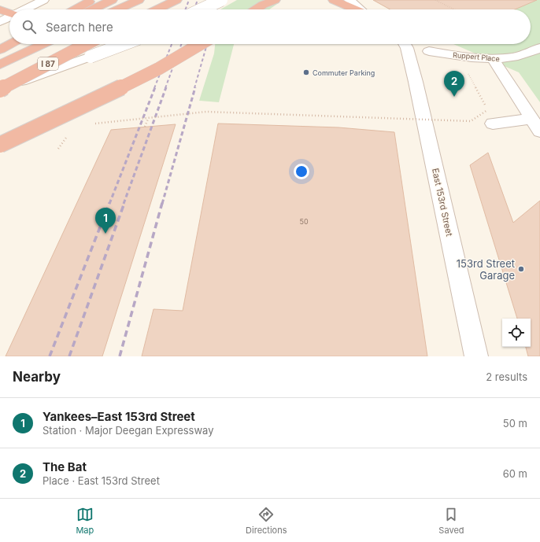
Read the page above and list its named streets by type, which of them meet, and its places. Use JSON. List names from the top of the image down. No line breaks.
{"streets":{"highway":["I 87"],"street":["Ruppert Place","East 153rd Street"]},"places":["Commuter Parking","153rd Street Garage"],"house_numbers":["50"],"page":{"search":"Search here","pins":["2","1"],"heading":["Nearby","2 results"],"list":[{"mark":"1","name":"Yankees–East 153rd Street","note":"Station · Major Deegan Expressway","value":"50 m"},{"mark":"2","name":"The Bat","note":"Place · East 153rd Street","value":"60 m"}],"nav":["Map","Directions","Saved"]}}
